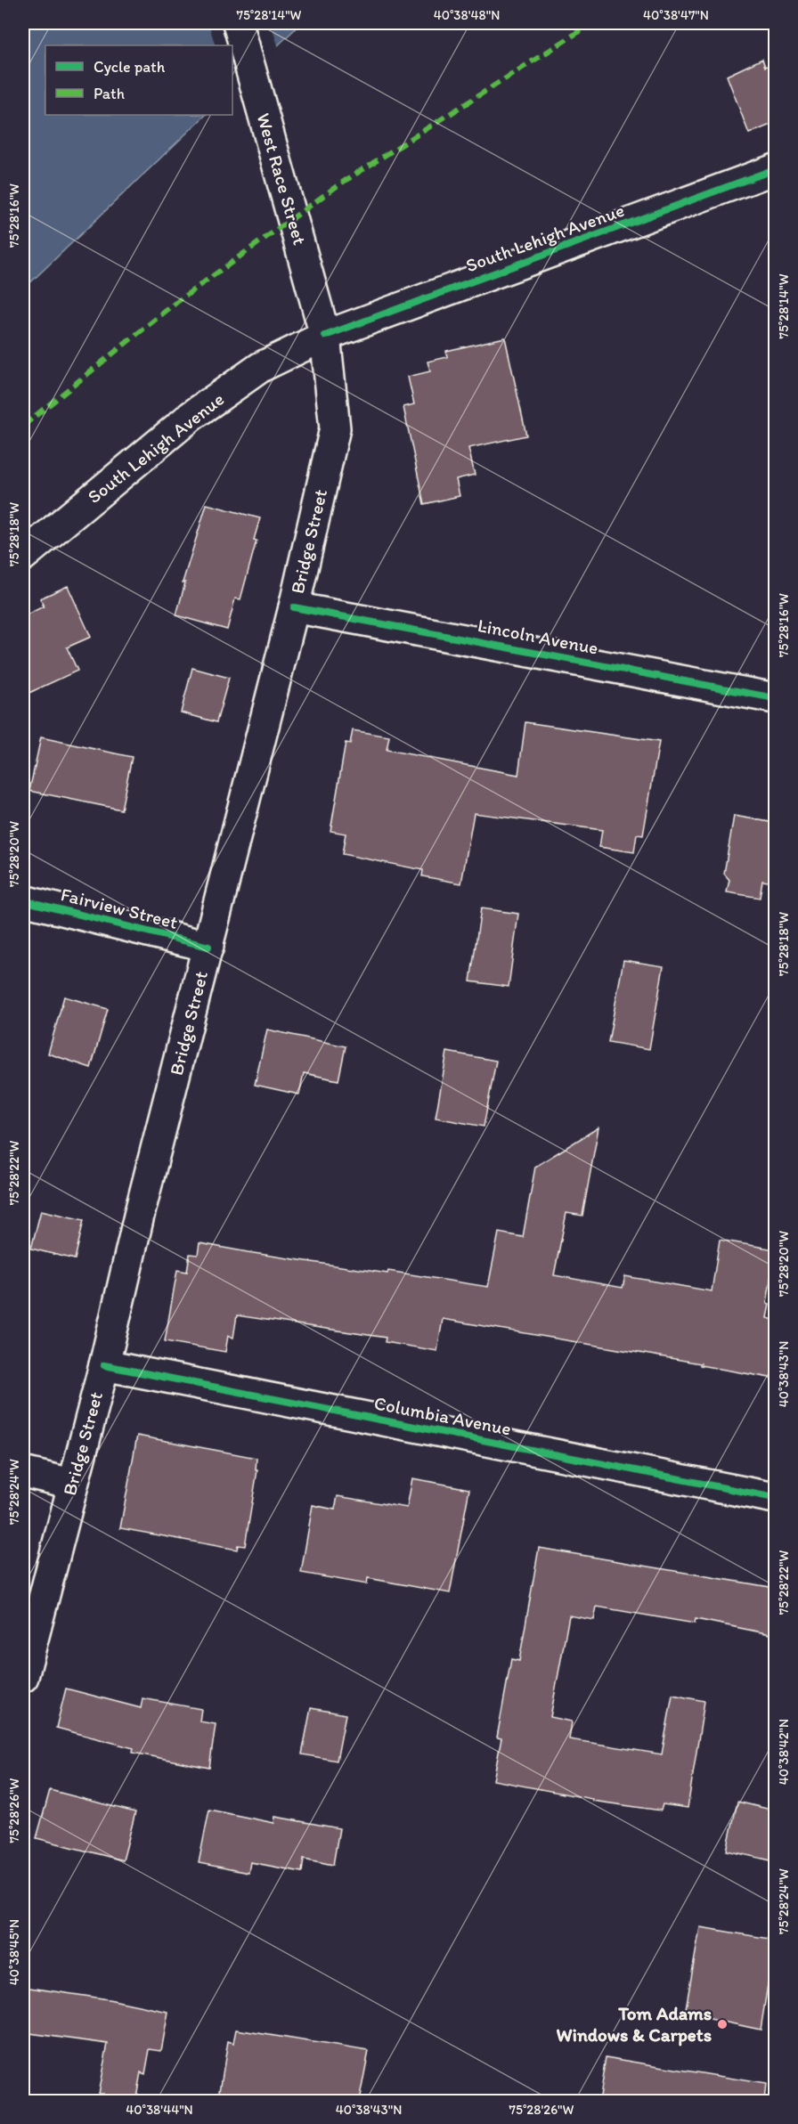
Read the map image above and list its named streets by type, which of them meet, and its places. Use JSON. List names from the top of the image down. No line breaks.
{"streets":{"main road":["West Race Street","South Lehigh Avenue","Bridge Street","Lincoln Avenue","Fairview Street","Columbia Avenue"]},"crossings":[["West Race Street","South Lehigh Avenue"],["West Race Street","Bridge Street"],["South Lehigh Avenue","Bridge Street"],["Bridge Street","Lincoln Avenue"],["Bridge Street","Fairview Street"],["Bridge Street","Columbia Avenue"]],"places":["Tom Adams Windows & Carpets"],"legend":["Cycle path","Path"],"coordinates":["75°28'14\"W","40°38'48\"N","40°38'47\"N","75°28'16\"W","75°28'18\"W","75°28'20\"W","75°28'22\"W","40°38'43\"N","75°28'24\"W","40°38'42\"N","75°28'26\"W","40°38'45\"N","40°38'44\"N"]}
